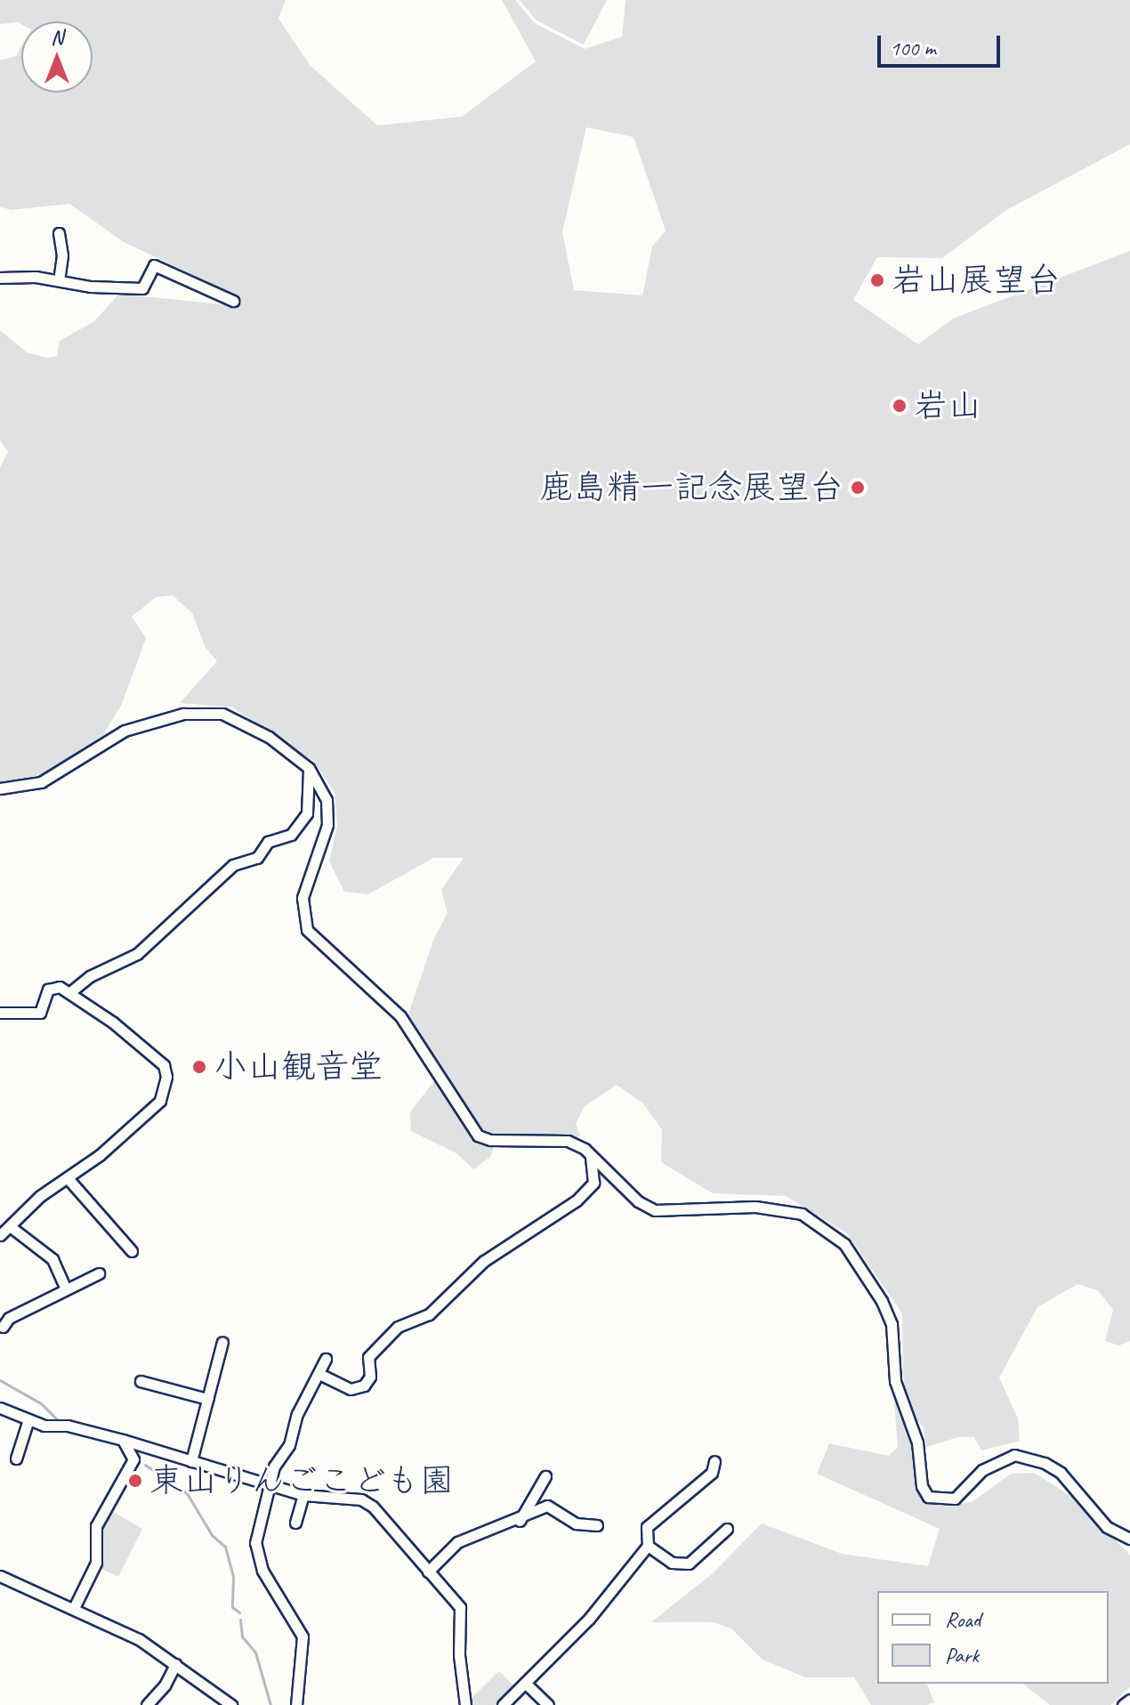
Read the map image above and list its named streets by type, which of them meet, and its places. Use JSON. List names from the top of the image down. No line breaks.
{"places":["岩山展望台","岩山","鹿島精一記念展望台","小山観音堂","東山りんごこども園"],"legend":["Road","Park"],"scale_bar":"100 m","north":"top"}
